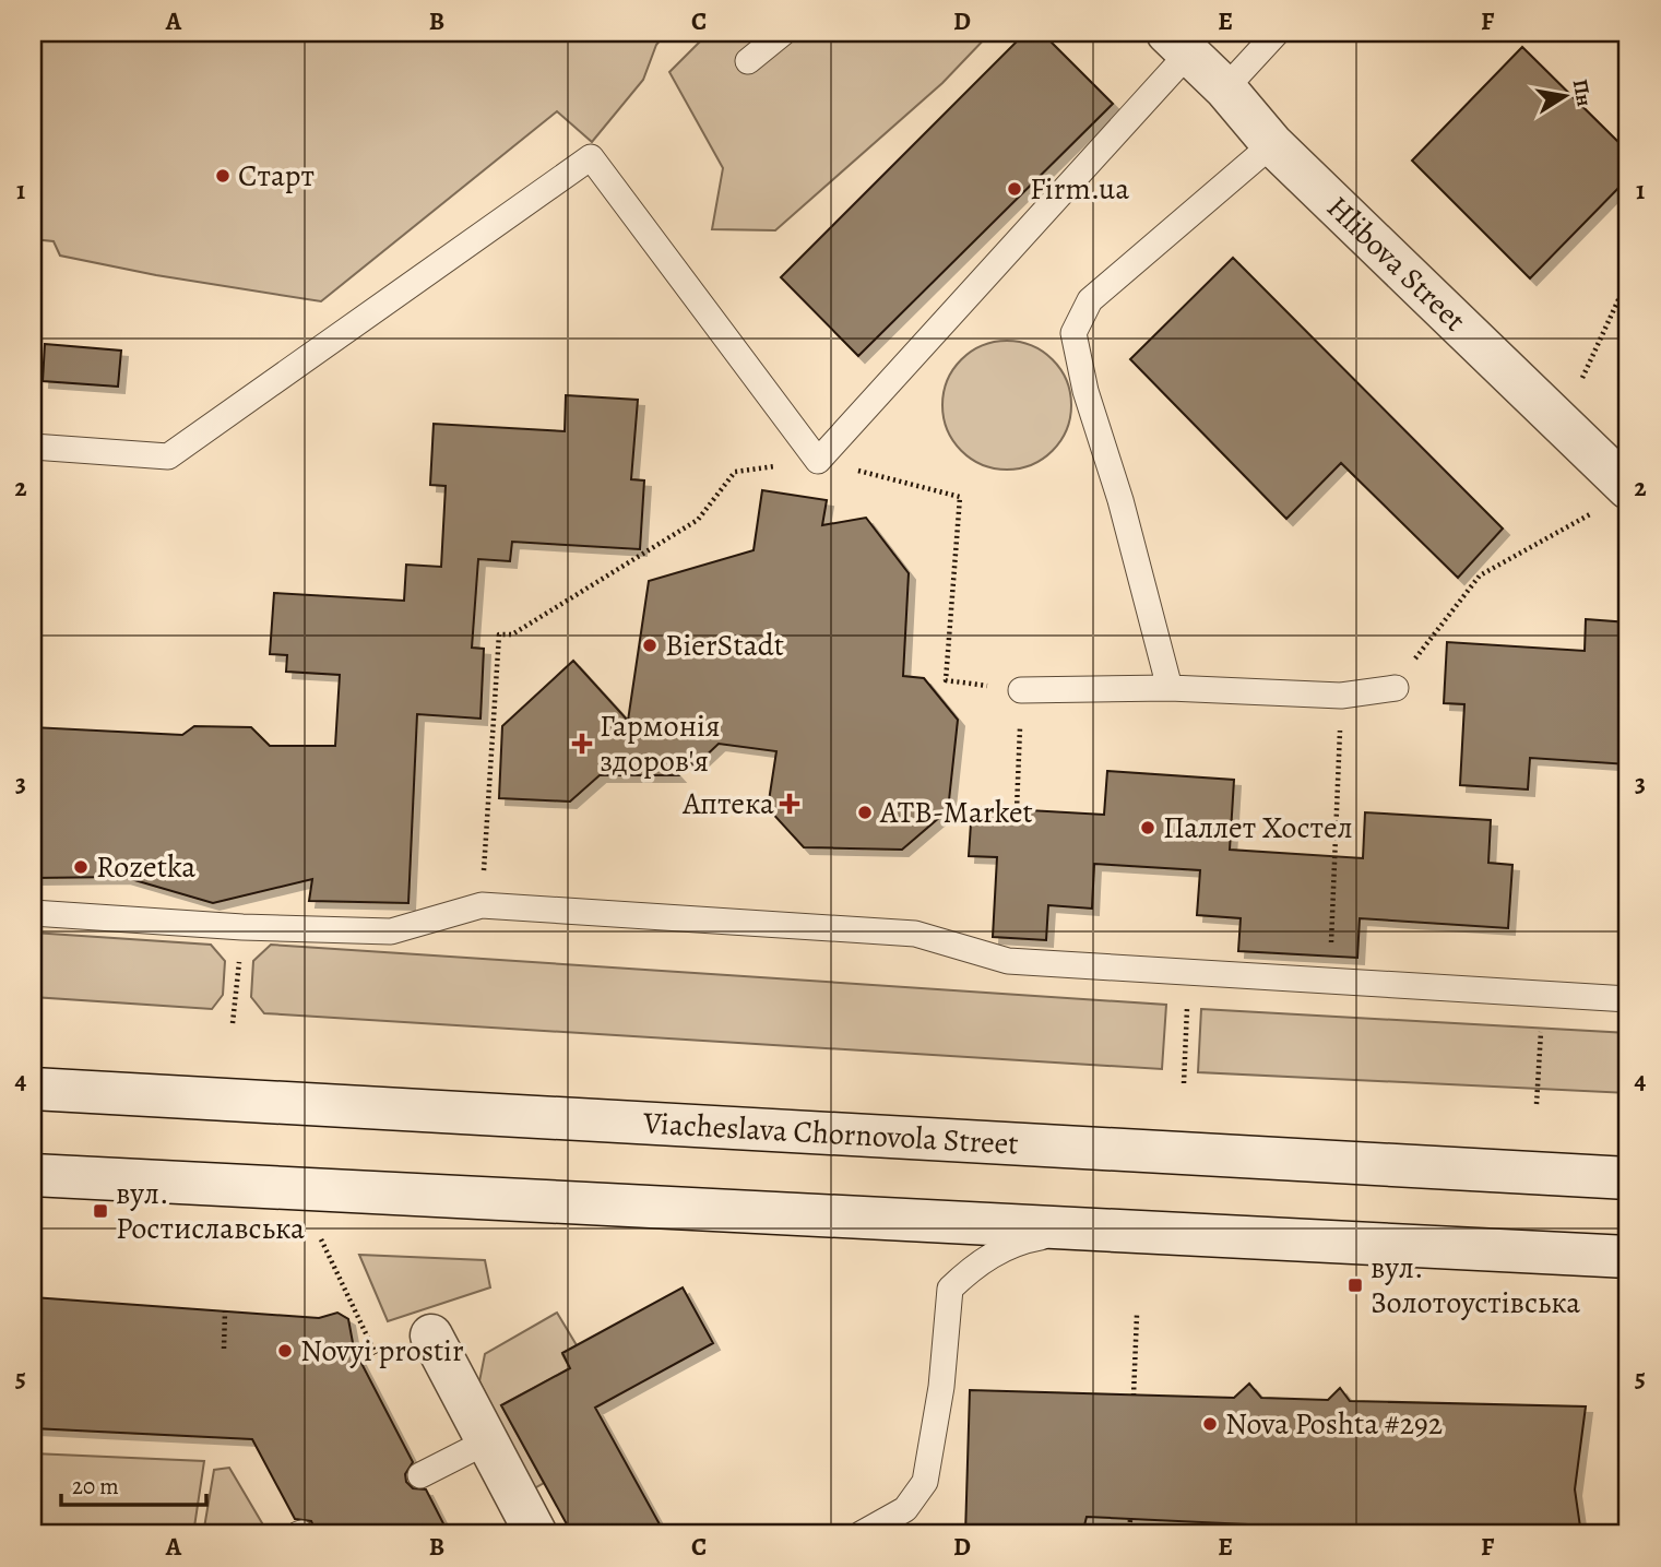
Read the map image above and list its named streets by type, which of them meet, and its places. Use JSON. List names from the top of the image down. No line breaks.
{"streets":{"main road":["Hlibova Street","Viacheslava Chornovola Street"]},"places":{"other":["Старт","Firm.ua","BierStadt","ATB-Market","Паллет Хостел","Rozetka","Novyi prostir","Nova Poshta #292"],"health":["Гармонія здоров'я","Аптека"],"transit":["вул. Ростиславська","вул. Золотоустiвська"]},"scale_bar":"20 m","north":"right","grid":{"columns":["A","B","C","D","E","F"],"rows":["1","2","3","4","5"]}}
